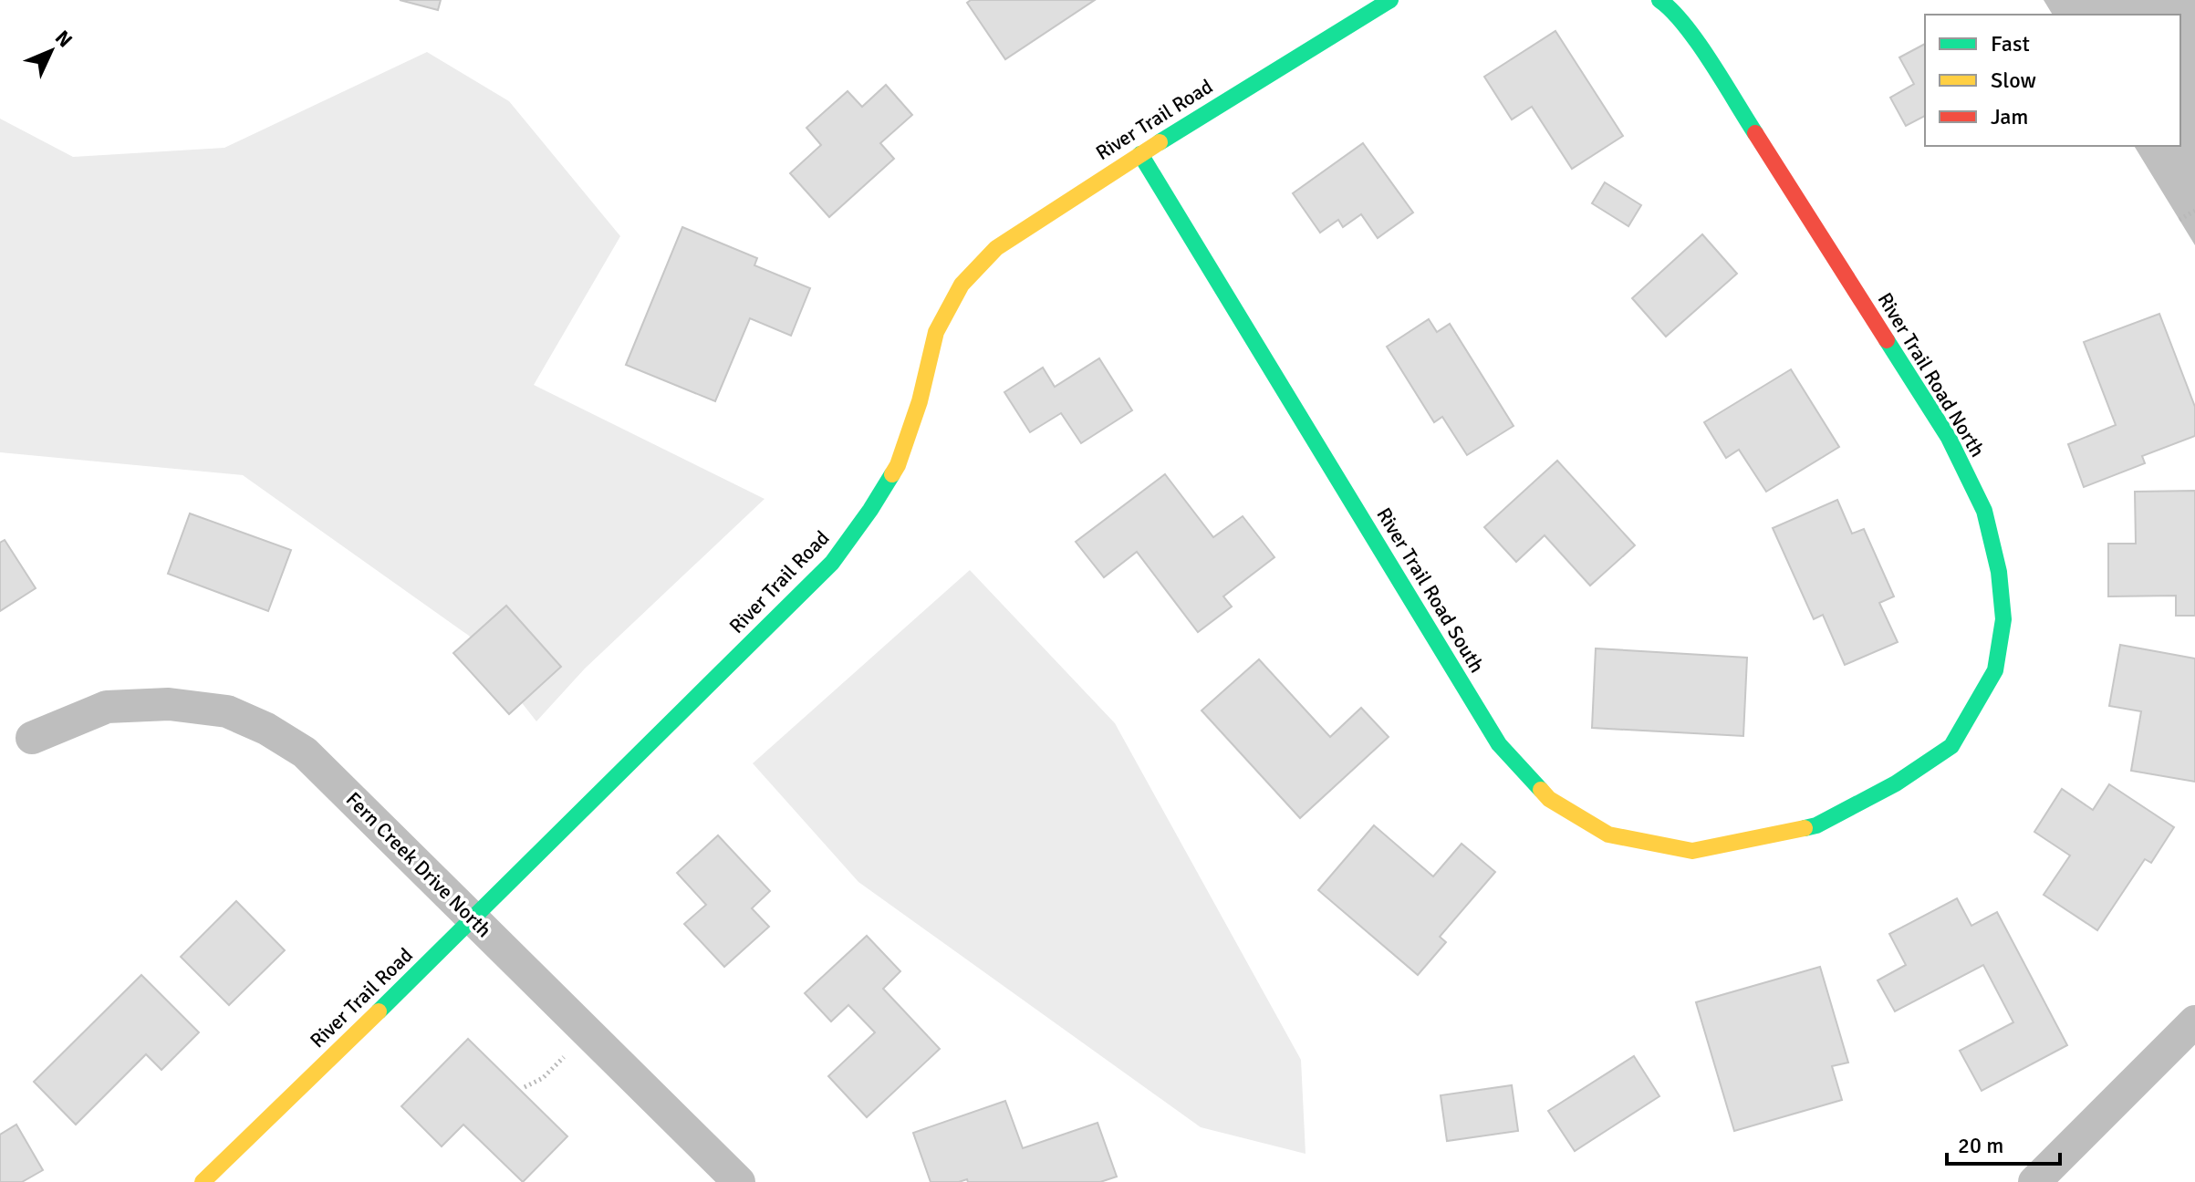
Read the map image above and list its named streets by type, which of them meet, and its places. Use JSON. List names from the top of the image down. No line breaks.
{"streets":{"street":["River Trail Road","River Trail Road North","River Trail Road South","Fern Creek Drive North"]},"crossings":[["River Trail Road","River Trail Road South"],["River Trail Road","Fern Creek Drive North"],["River Trail Road North","River Trail Road South"]],"legend":["Fast","Slow","Jam"],"scale_bar":"20 m","north":"top right"}
